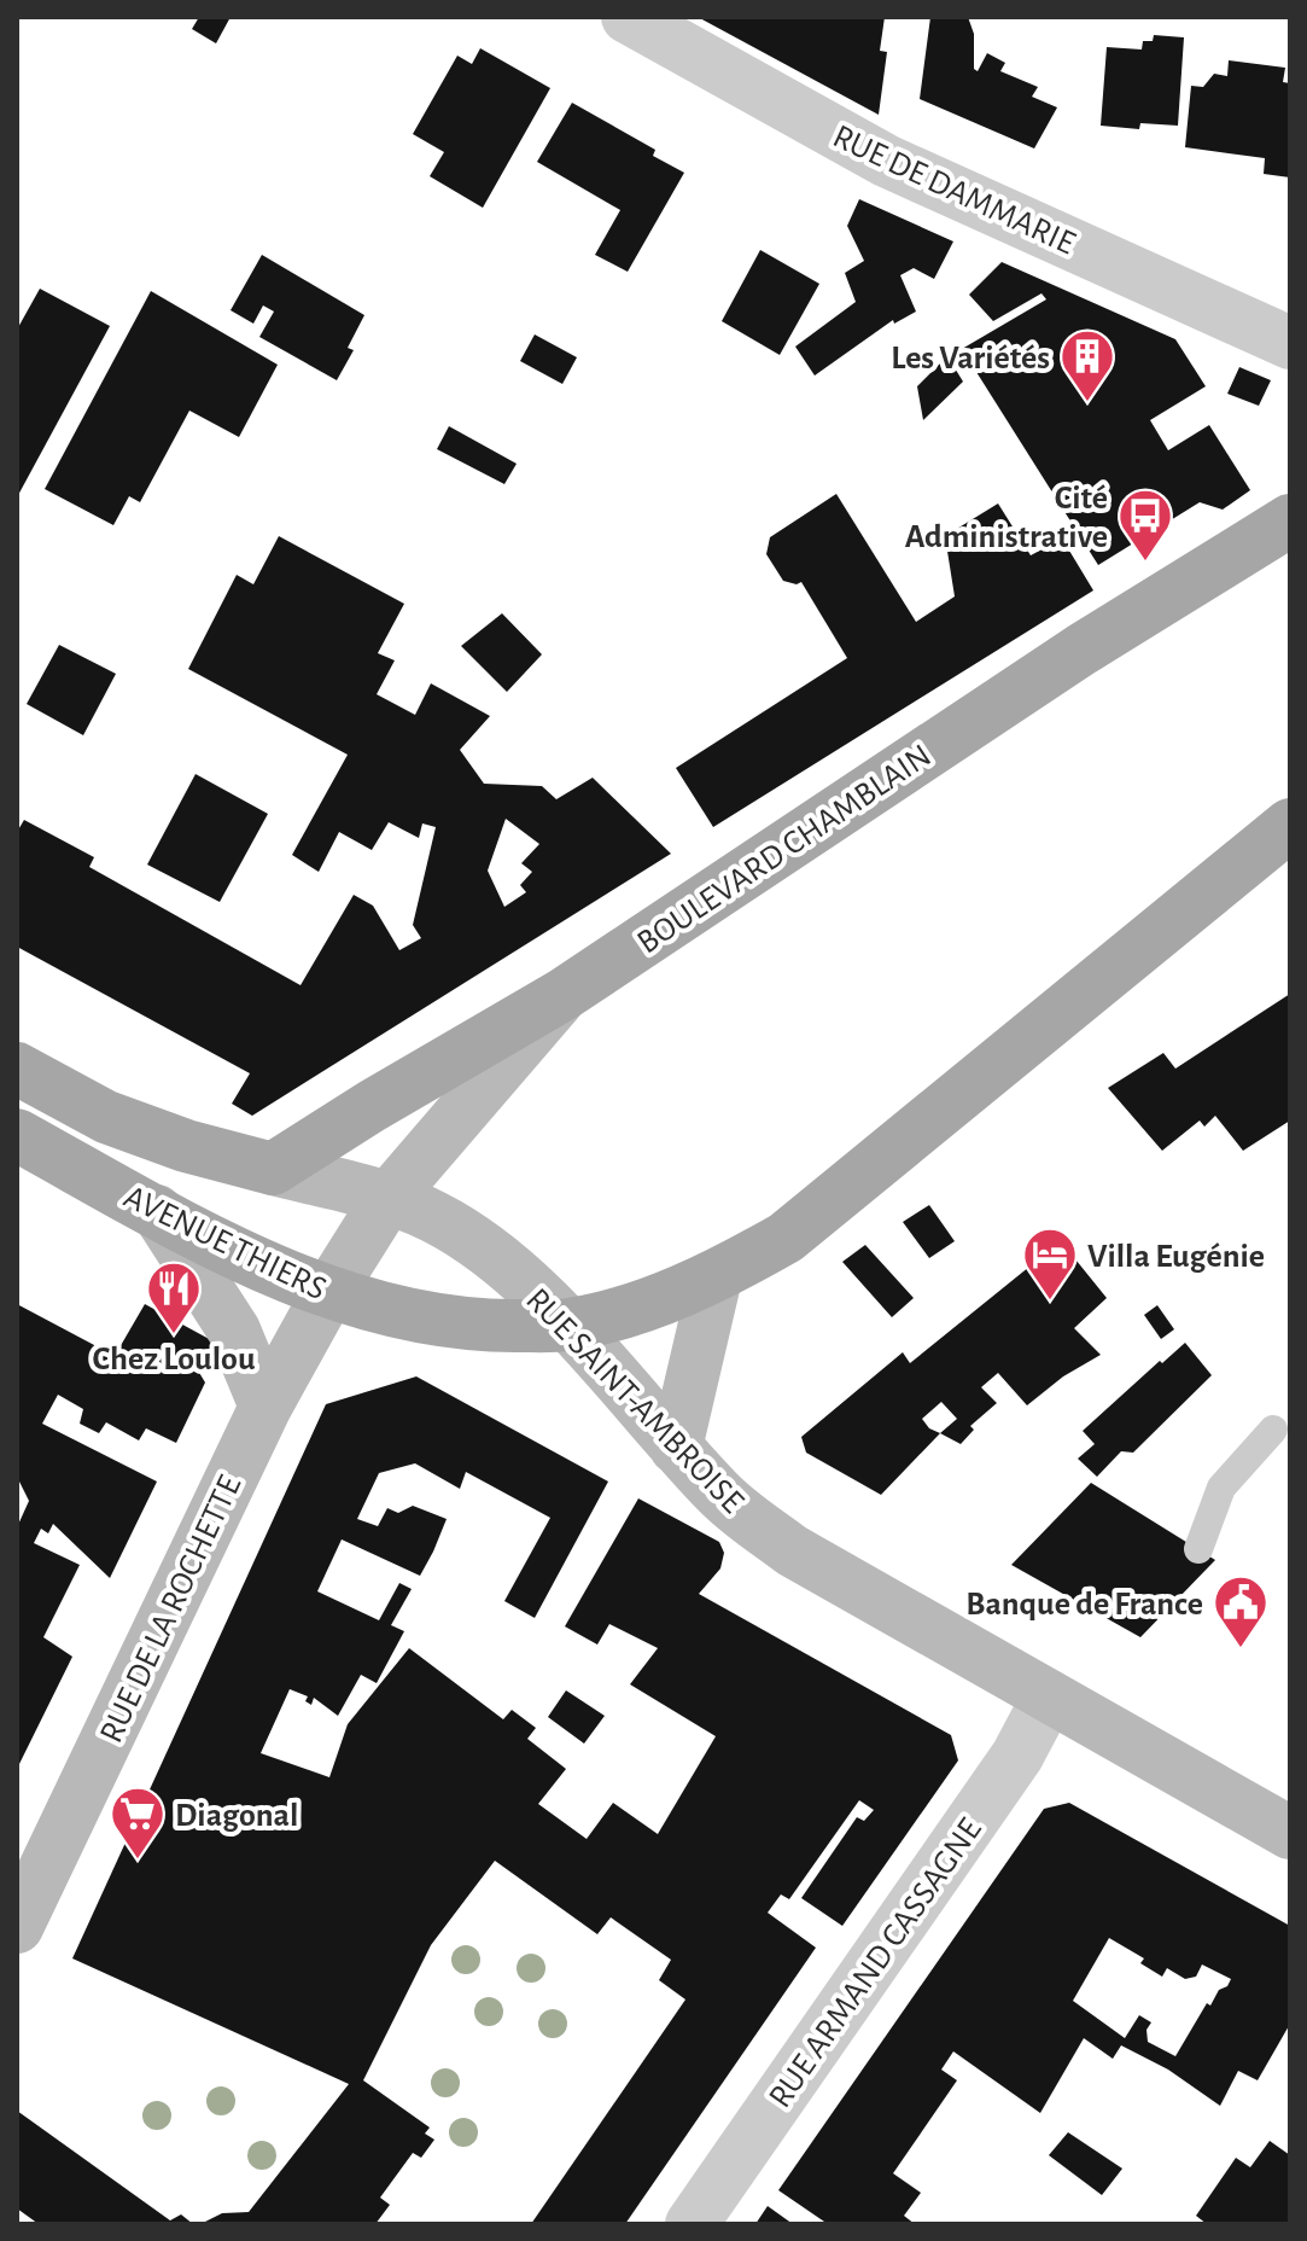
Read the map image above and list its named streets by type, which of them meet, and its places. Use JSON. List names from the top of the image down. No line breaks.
{"streets":{"main road":["BOULEVARD CHAMBLAIN","AVENUE THIERS","RUE SAINT-AMBROISE","RUE DE LA ROCHETTE"],"street":["RUE DE DAMMARIE","RUE ARMAND CASSAGNE"]},"crossings":[["BOULEVARD CHAMBLAIN","AVENUE THIERS"],["BOULEVARD CHAMBLAIN","RUE SAINT-AMBROISE"],["BOULEVARD CHAMBLAIN","RUE DE LA ROCHETTE"],["AVENUE THIERS","RUE SAINT-AMBROISE"],["AVENUE THIERS","RUE DE LA ROCHETTE"],["RUE SAINT-AMBROISE","RUE DE LA ROCHETTE"],["RUE SAINT-AMBROISE","RUE ARMAND CASSAGNE"]],"places":{"building":["Les Variétés"],"bus stop":["Cité Administrative"],"hotel":["Villa Eugénie"],"restaurant":["Chez Loulou"],"public building":["Banque de France"],"supermarket":["Diagonal"]}}
